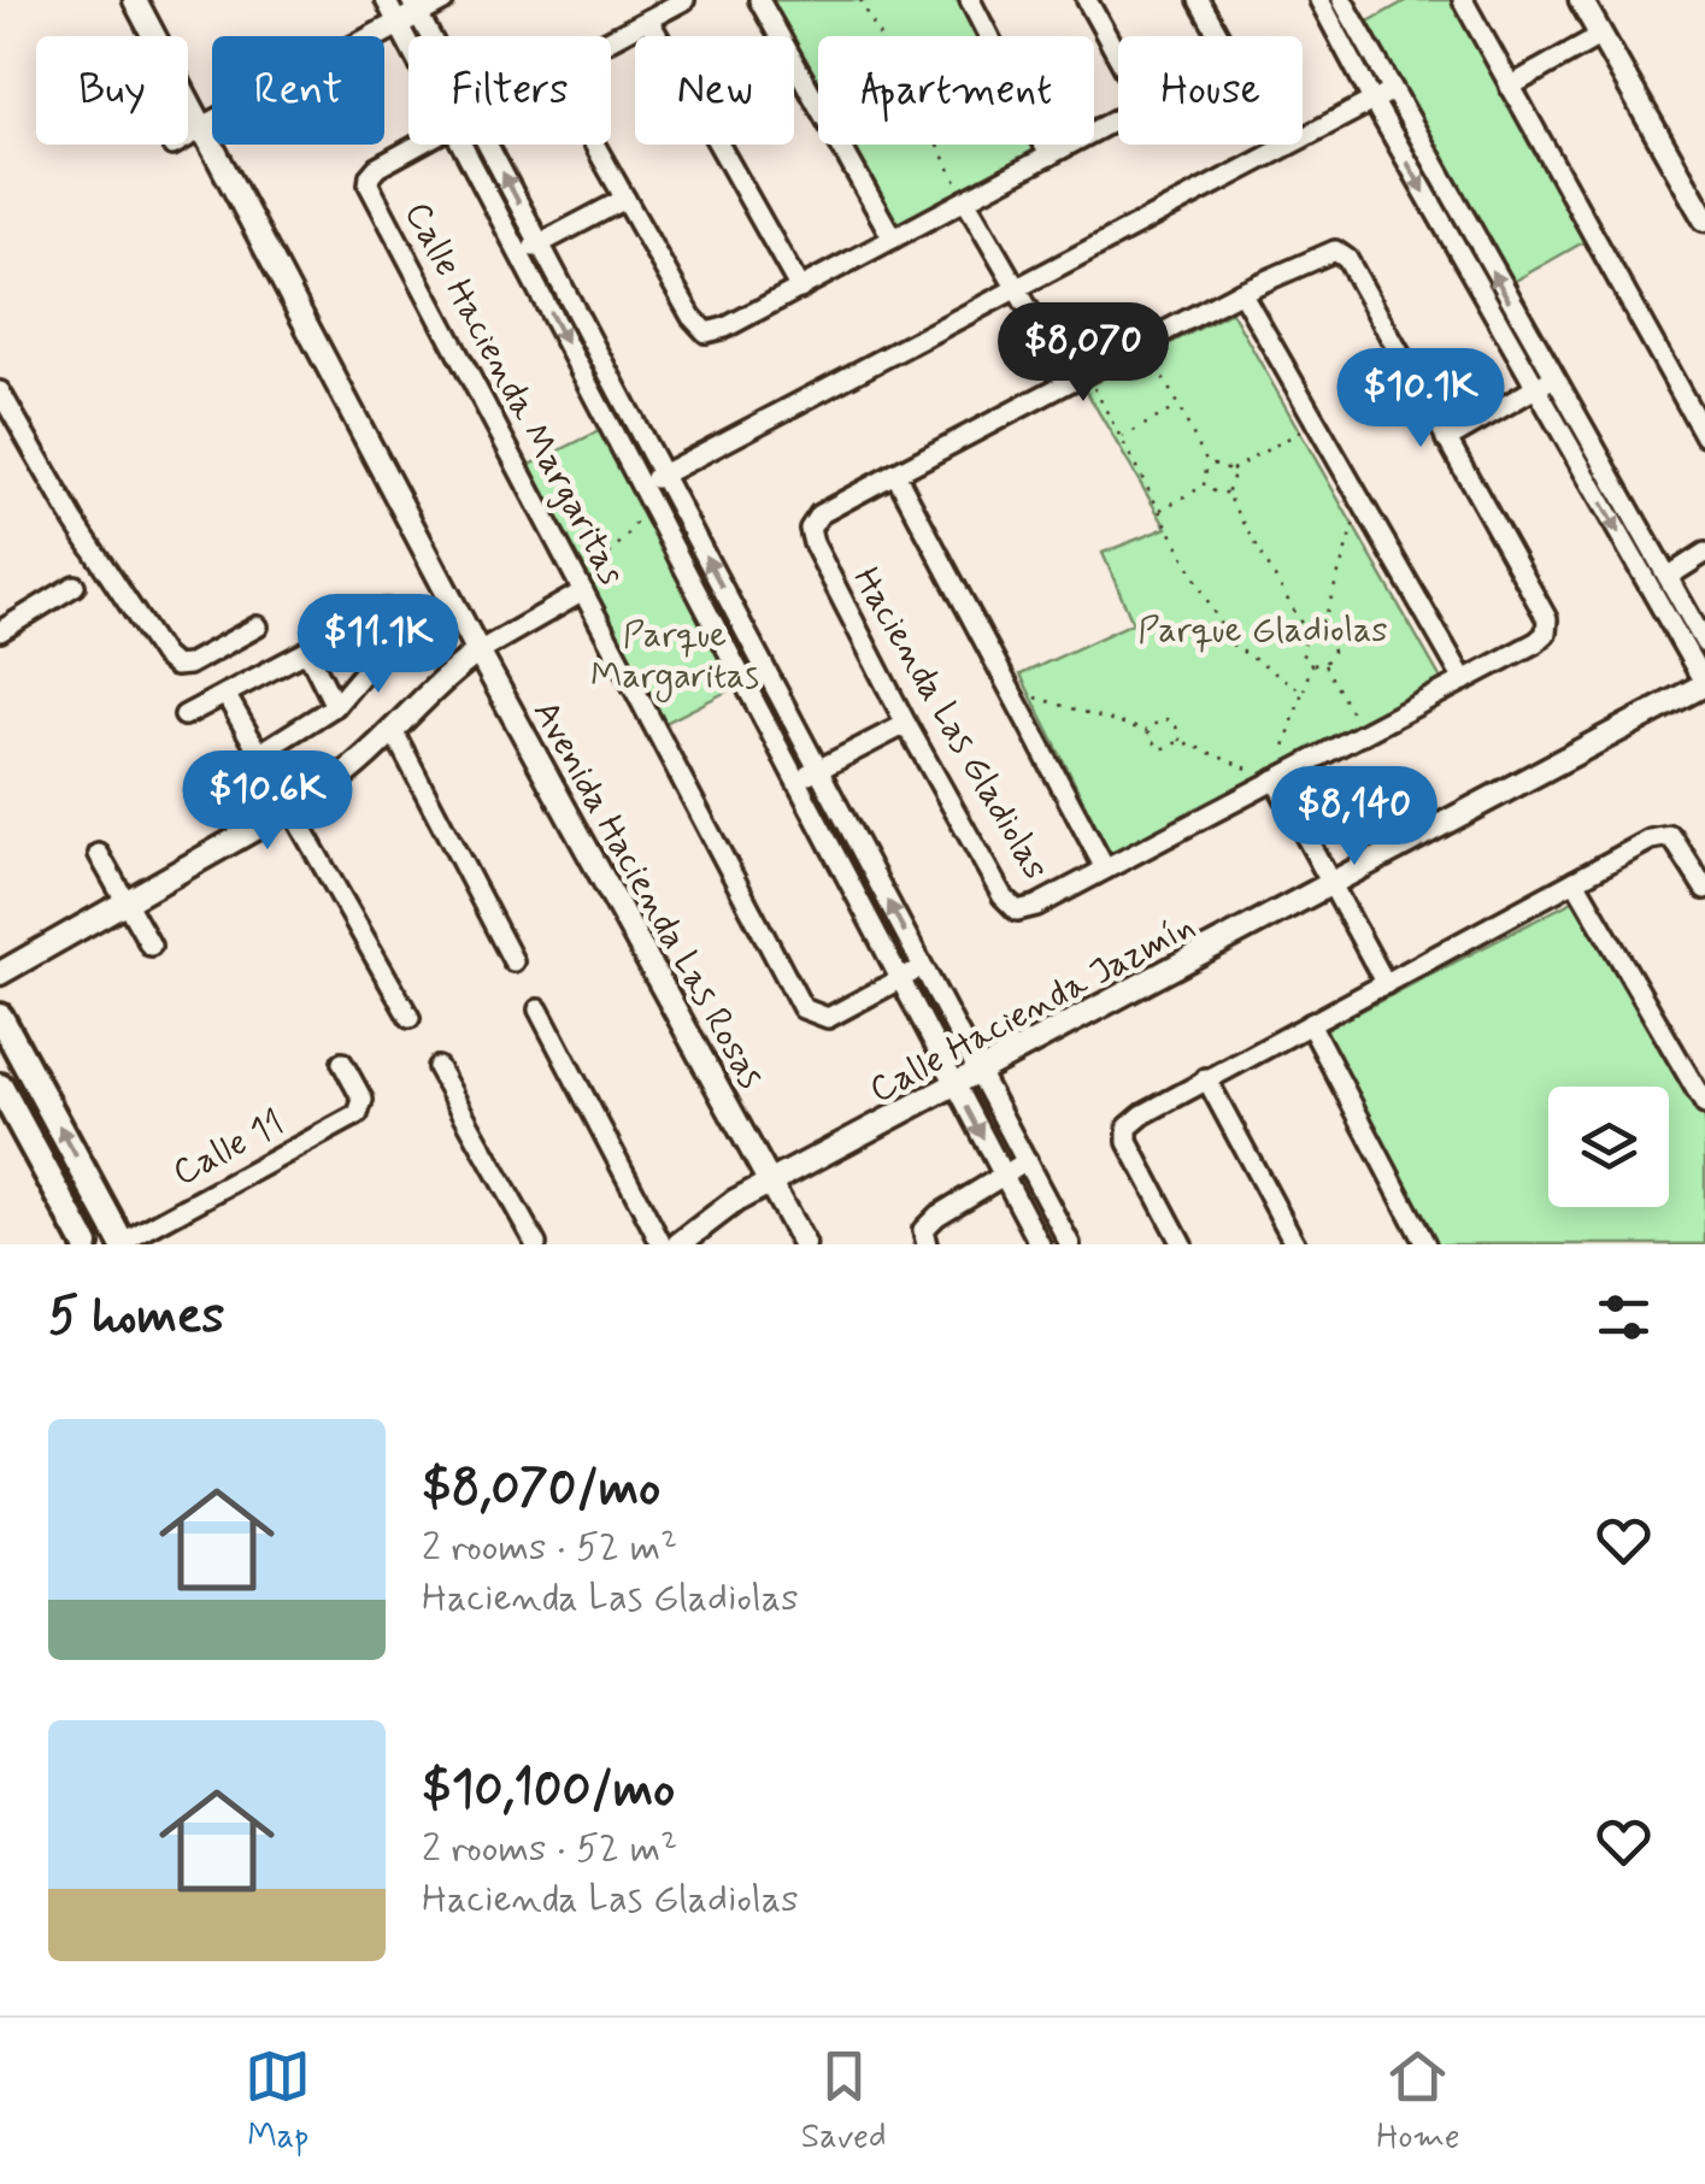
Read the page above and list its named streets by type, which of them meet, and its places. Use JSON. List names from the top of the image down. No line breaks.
{"streets":{"street":["Calle Hacienda Margaritas","Hacienda Las Gladiolas","Avenida Hacienda Las Rosas","Calle Hacienda Jazmín","Calle 11"]},"crossings":[["Avenida Hacienda Las Rosas","Calle Hacienda Jazmín"]],"parks":["Parque Gladiolas","Parque Margaritas"],"page":{"chip":["Buy","Rent","Filters","New","Apartment","House"],"price":["$8,070","$10.1K","$11.1K","$10.6K","$8,140"],"heading":"5 homes","list":[{"name":"$8,070/mo","note":"2 rooms · 52 m² · Hacienda Las Gladiolas"},{"name":"$10,100/mo","note":"2 rooms · 52 m² · Hacienda Las Gladiolas"}],"tabs":["Map","Saved","Home"]}}
